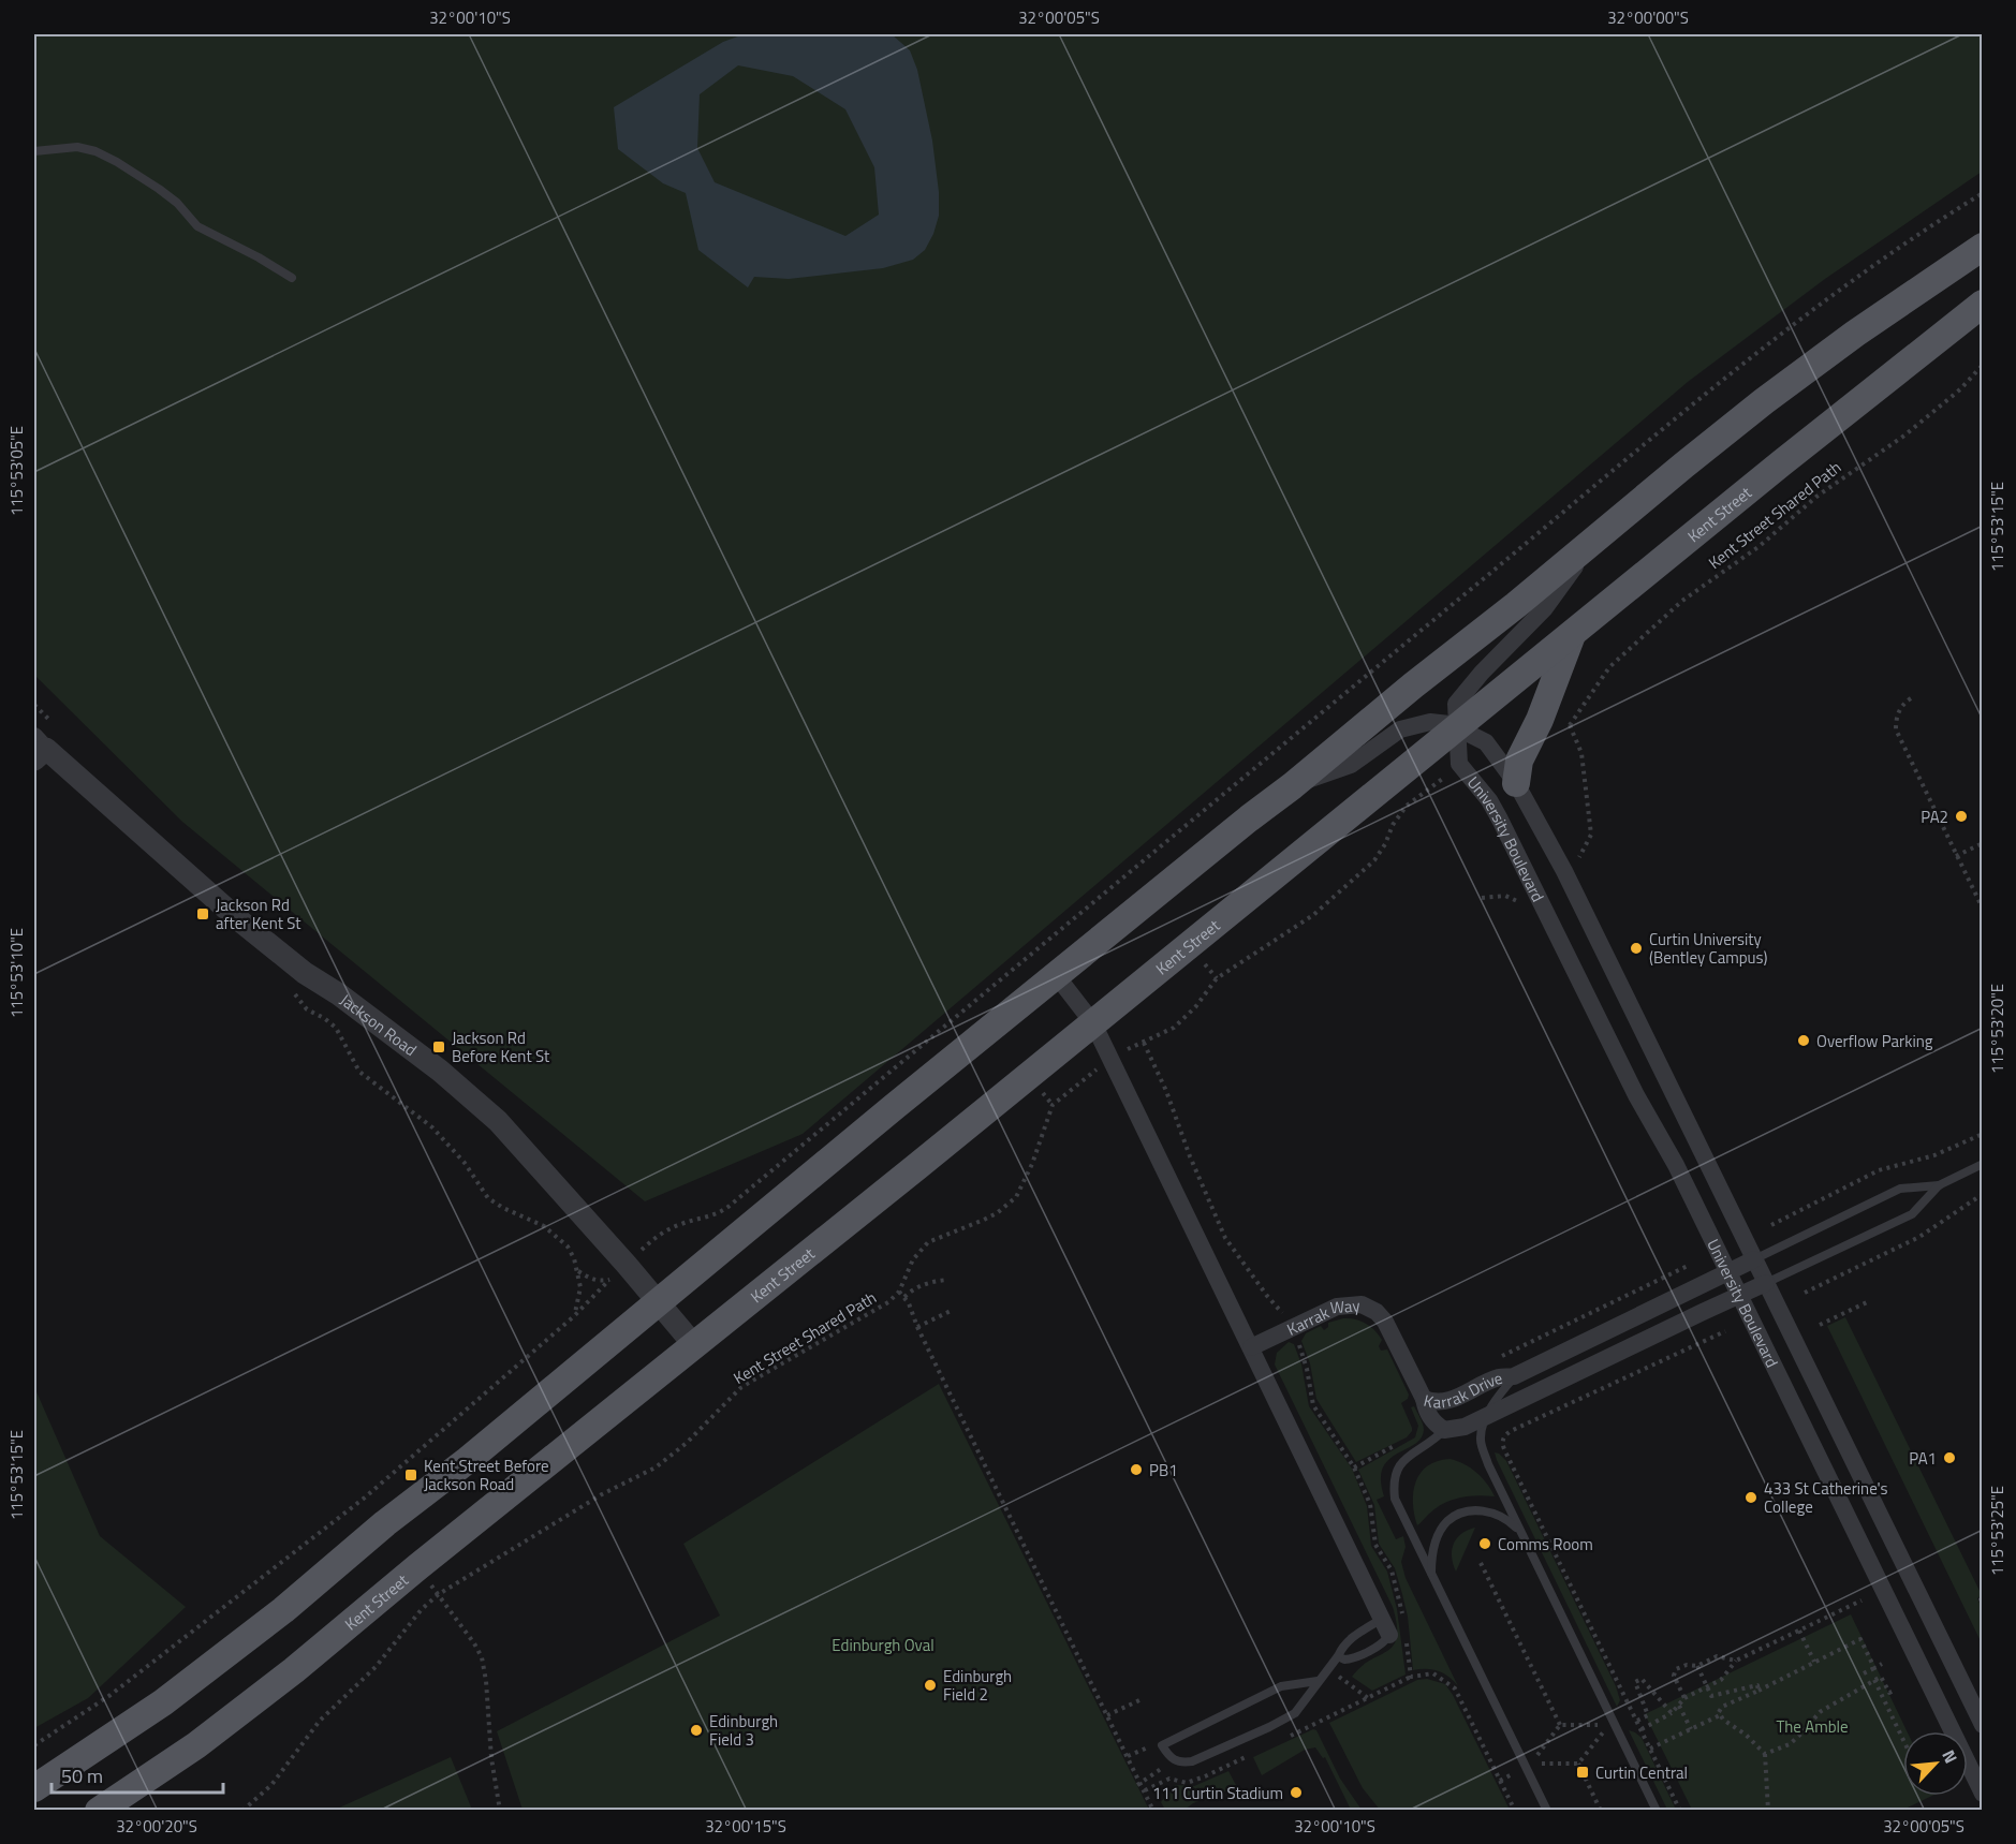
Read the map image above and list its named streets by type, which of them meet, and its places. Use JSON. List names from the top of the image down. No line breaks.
{"streets":{"main road":["Kent Street"],"street":["University Boulevard","Jackson Road","Karrak Way","Karrak Drive"],"path":["Kent Street Shared Path"]},"crossings":[["Kent Street","University Boulevard"],["Kent Street","Jackson Road"],["University Boulevard","Karrak Drive"],["Karrak Way","Karrak Drive"]],"parks":["Edinburgh Oval","The Amble"],"places":{"other":["PA2","Curtin University (Bentley Campus)","Overflow Parking","PA1","PB1","433 St Catherine's College","Comms Room","Edinburgh Field 2","Edinburgh Field 3","111 Curtin Stadium"],"transit":["Jackson Rd after Kent St","Jackson Rd Before Kent St","Kent Street Before Jackson Road","Curtin Central"]},"scale_bar":"50 m","north":"top right","coordinates":["32°00'10\"S","32°00'05\"S","32°00'00\"S","115°53'05\"E","115°53'15\"E","115°53'10\"E","115°53'20\"E","115°53'25\"E","32°00'20\"S","32°00'15\"S"]}
